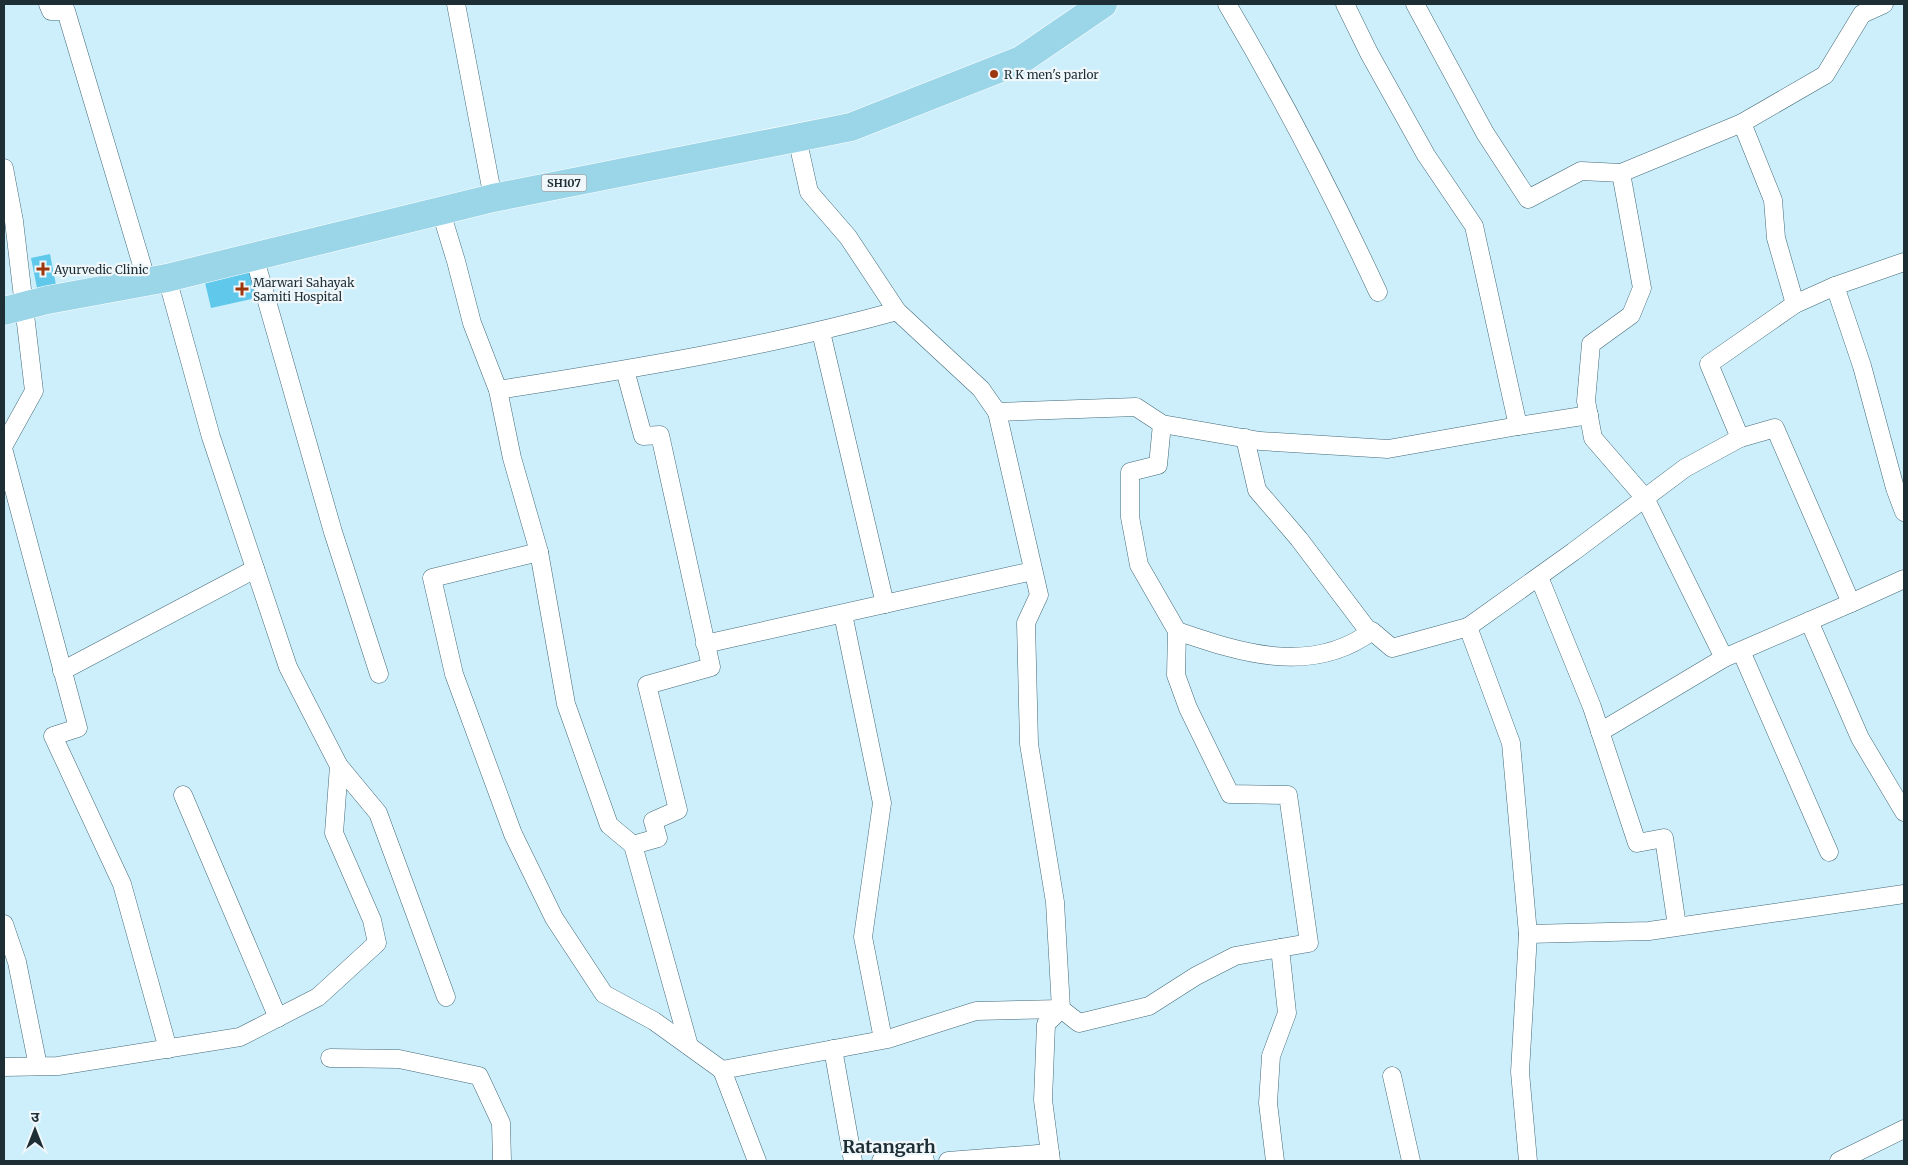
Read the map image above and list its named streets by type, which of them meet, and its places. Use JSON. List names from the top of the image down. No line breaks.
{"streets":{"main road":["SH107"]},"districts":["Ratangarh"],"places":{"other":["R K men's parlor"],"health":["Ayurvedic Clinic","Marwari Sahayak Samiti Hospital"]},"north":"top"}
